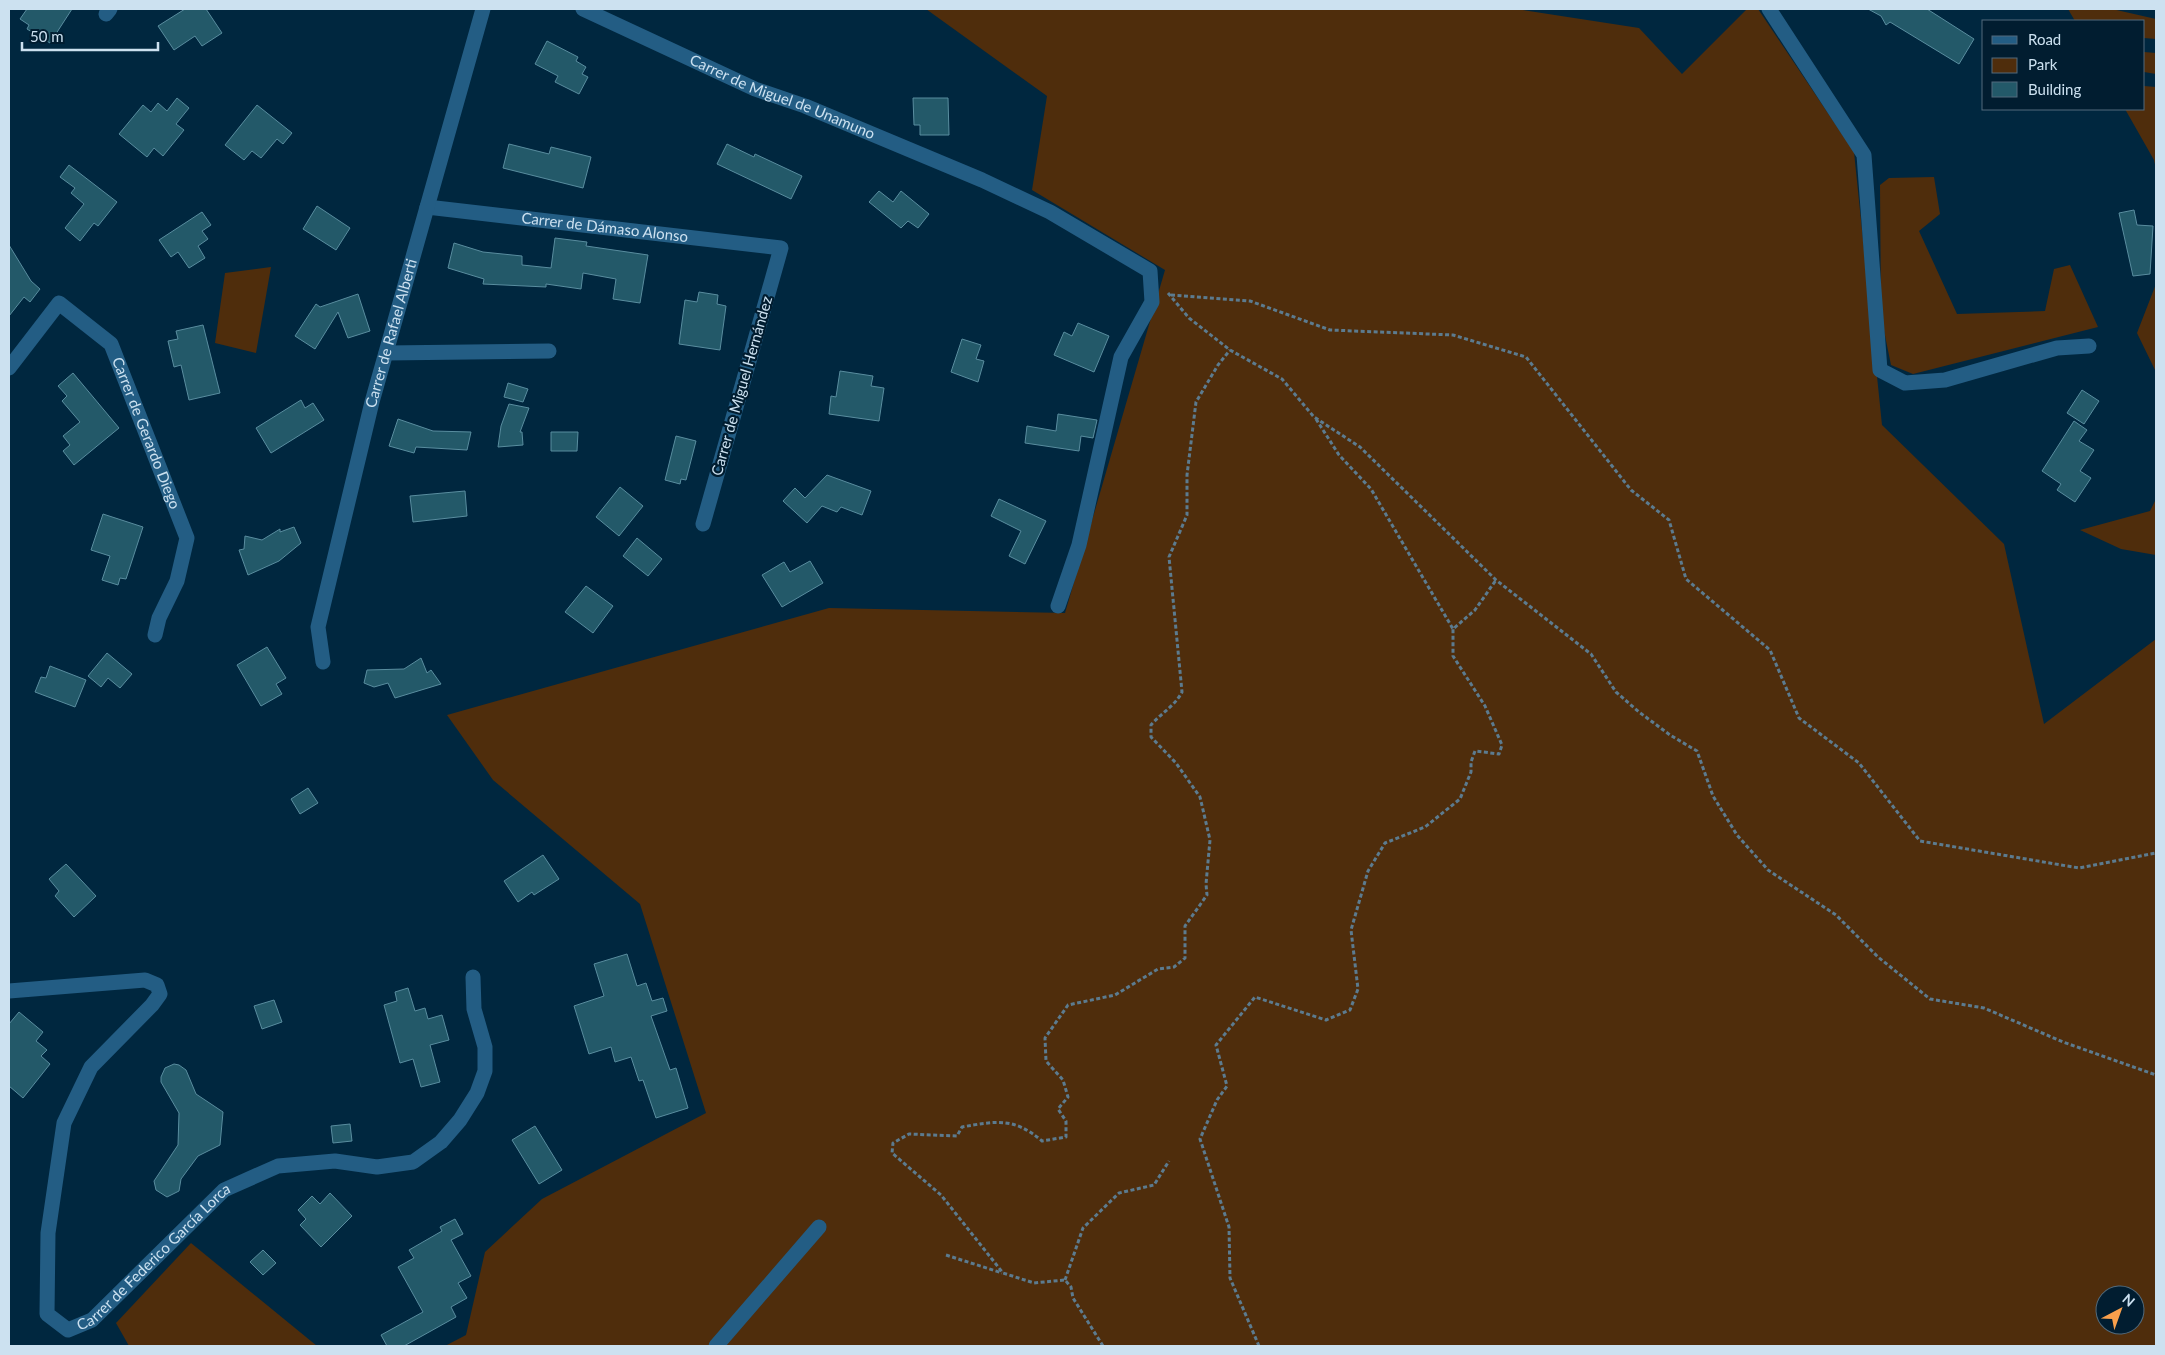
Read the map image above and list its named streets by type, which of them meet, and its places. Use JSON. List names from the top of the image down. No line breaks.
{"streets":{"street":["Carrer de Miguel de Unamuno","Carrer de Dámaso Alonso","Carrer de Rafael Alberti","Carrer de Miguel Hernández","Carrer de Gerardo Diego","Carrer de Federico García Lorca"]},"crossings":[["Carrer de Dámaso Alonso","Carrer de Rafael Alberti"],["Carrer de Dámaso Alonso","Carrer de Miguel Hernández"]],"legend":["Road","Park","Building"],"scale_bar":"50 m","north":"top right"}
